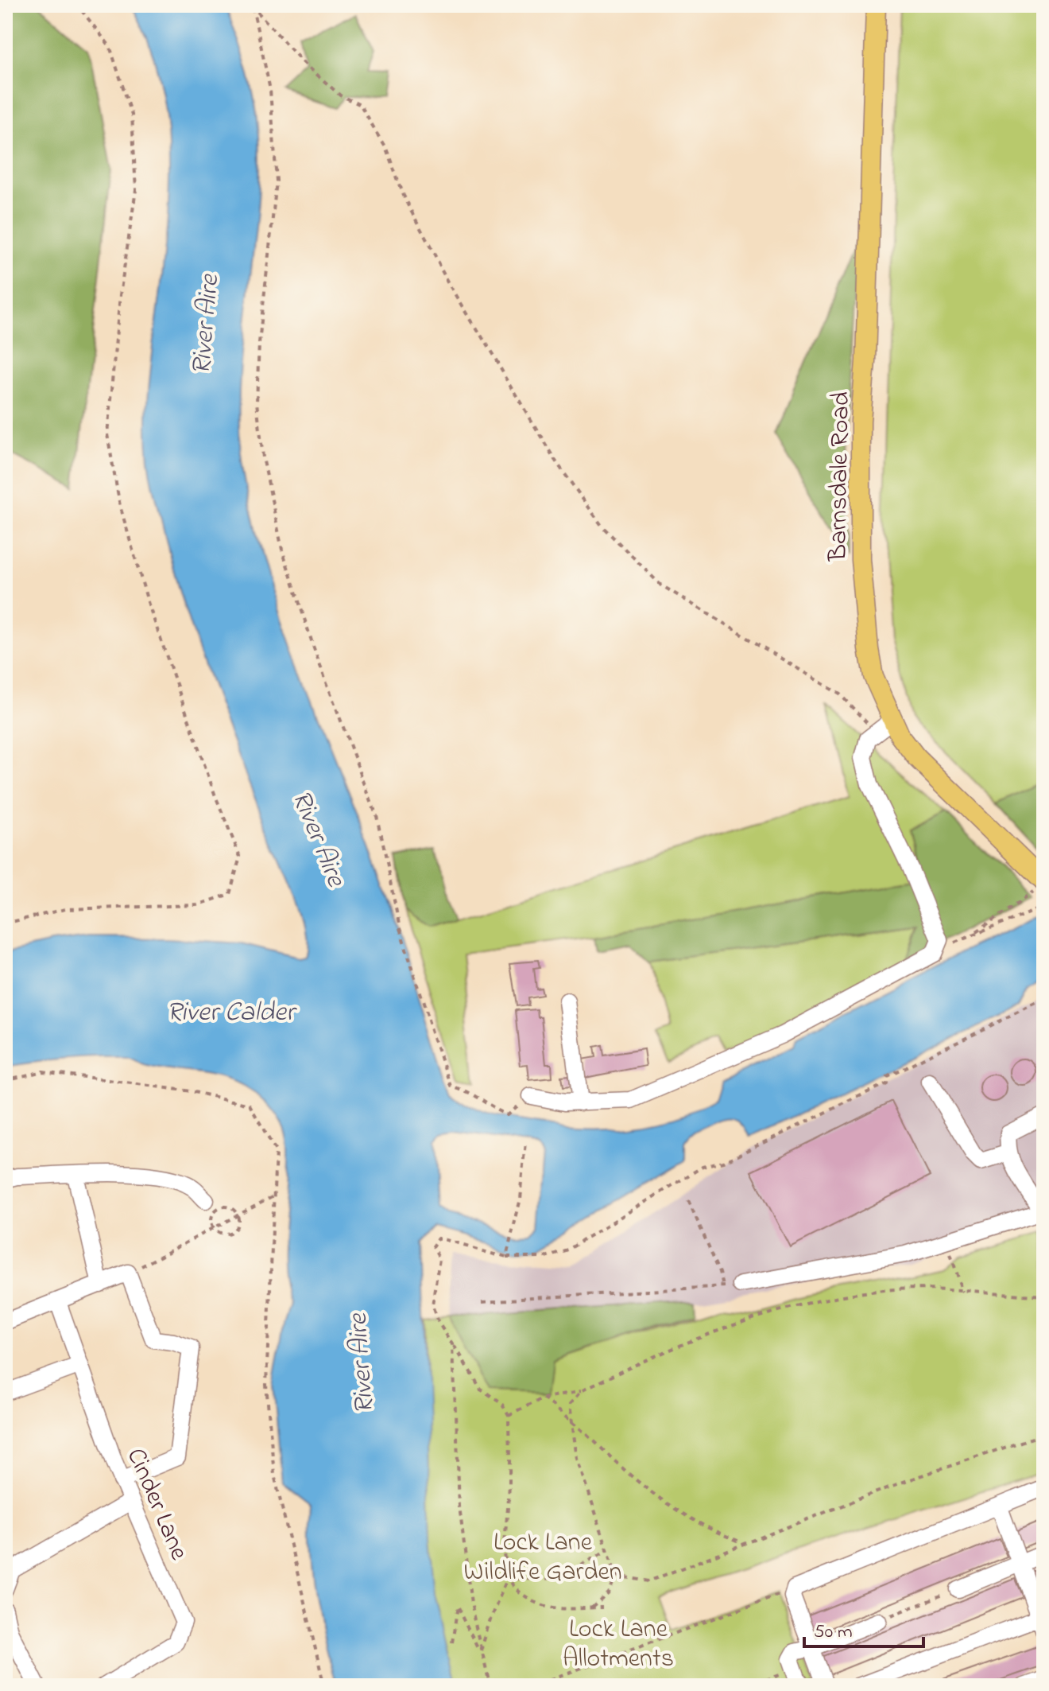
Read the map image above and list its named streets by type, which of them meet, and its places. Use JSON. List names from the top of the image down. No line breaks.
{"streets":{"main road":["Barnsdale Road"],"street":["Cinder Lane"]},"water":["River Aire","River Calder"],"parks":["Lock Lane Wildlife Garden","Lock Lane Allotments"],"scale_bar":"50 m"}
